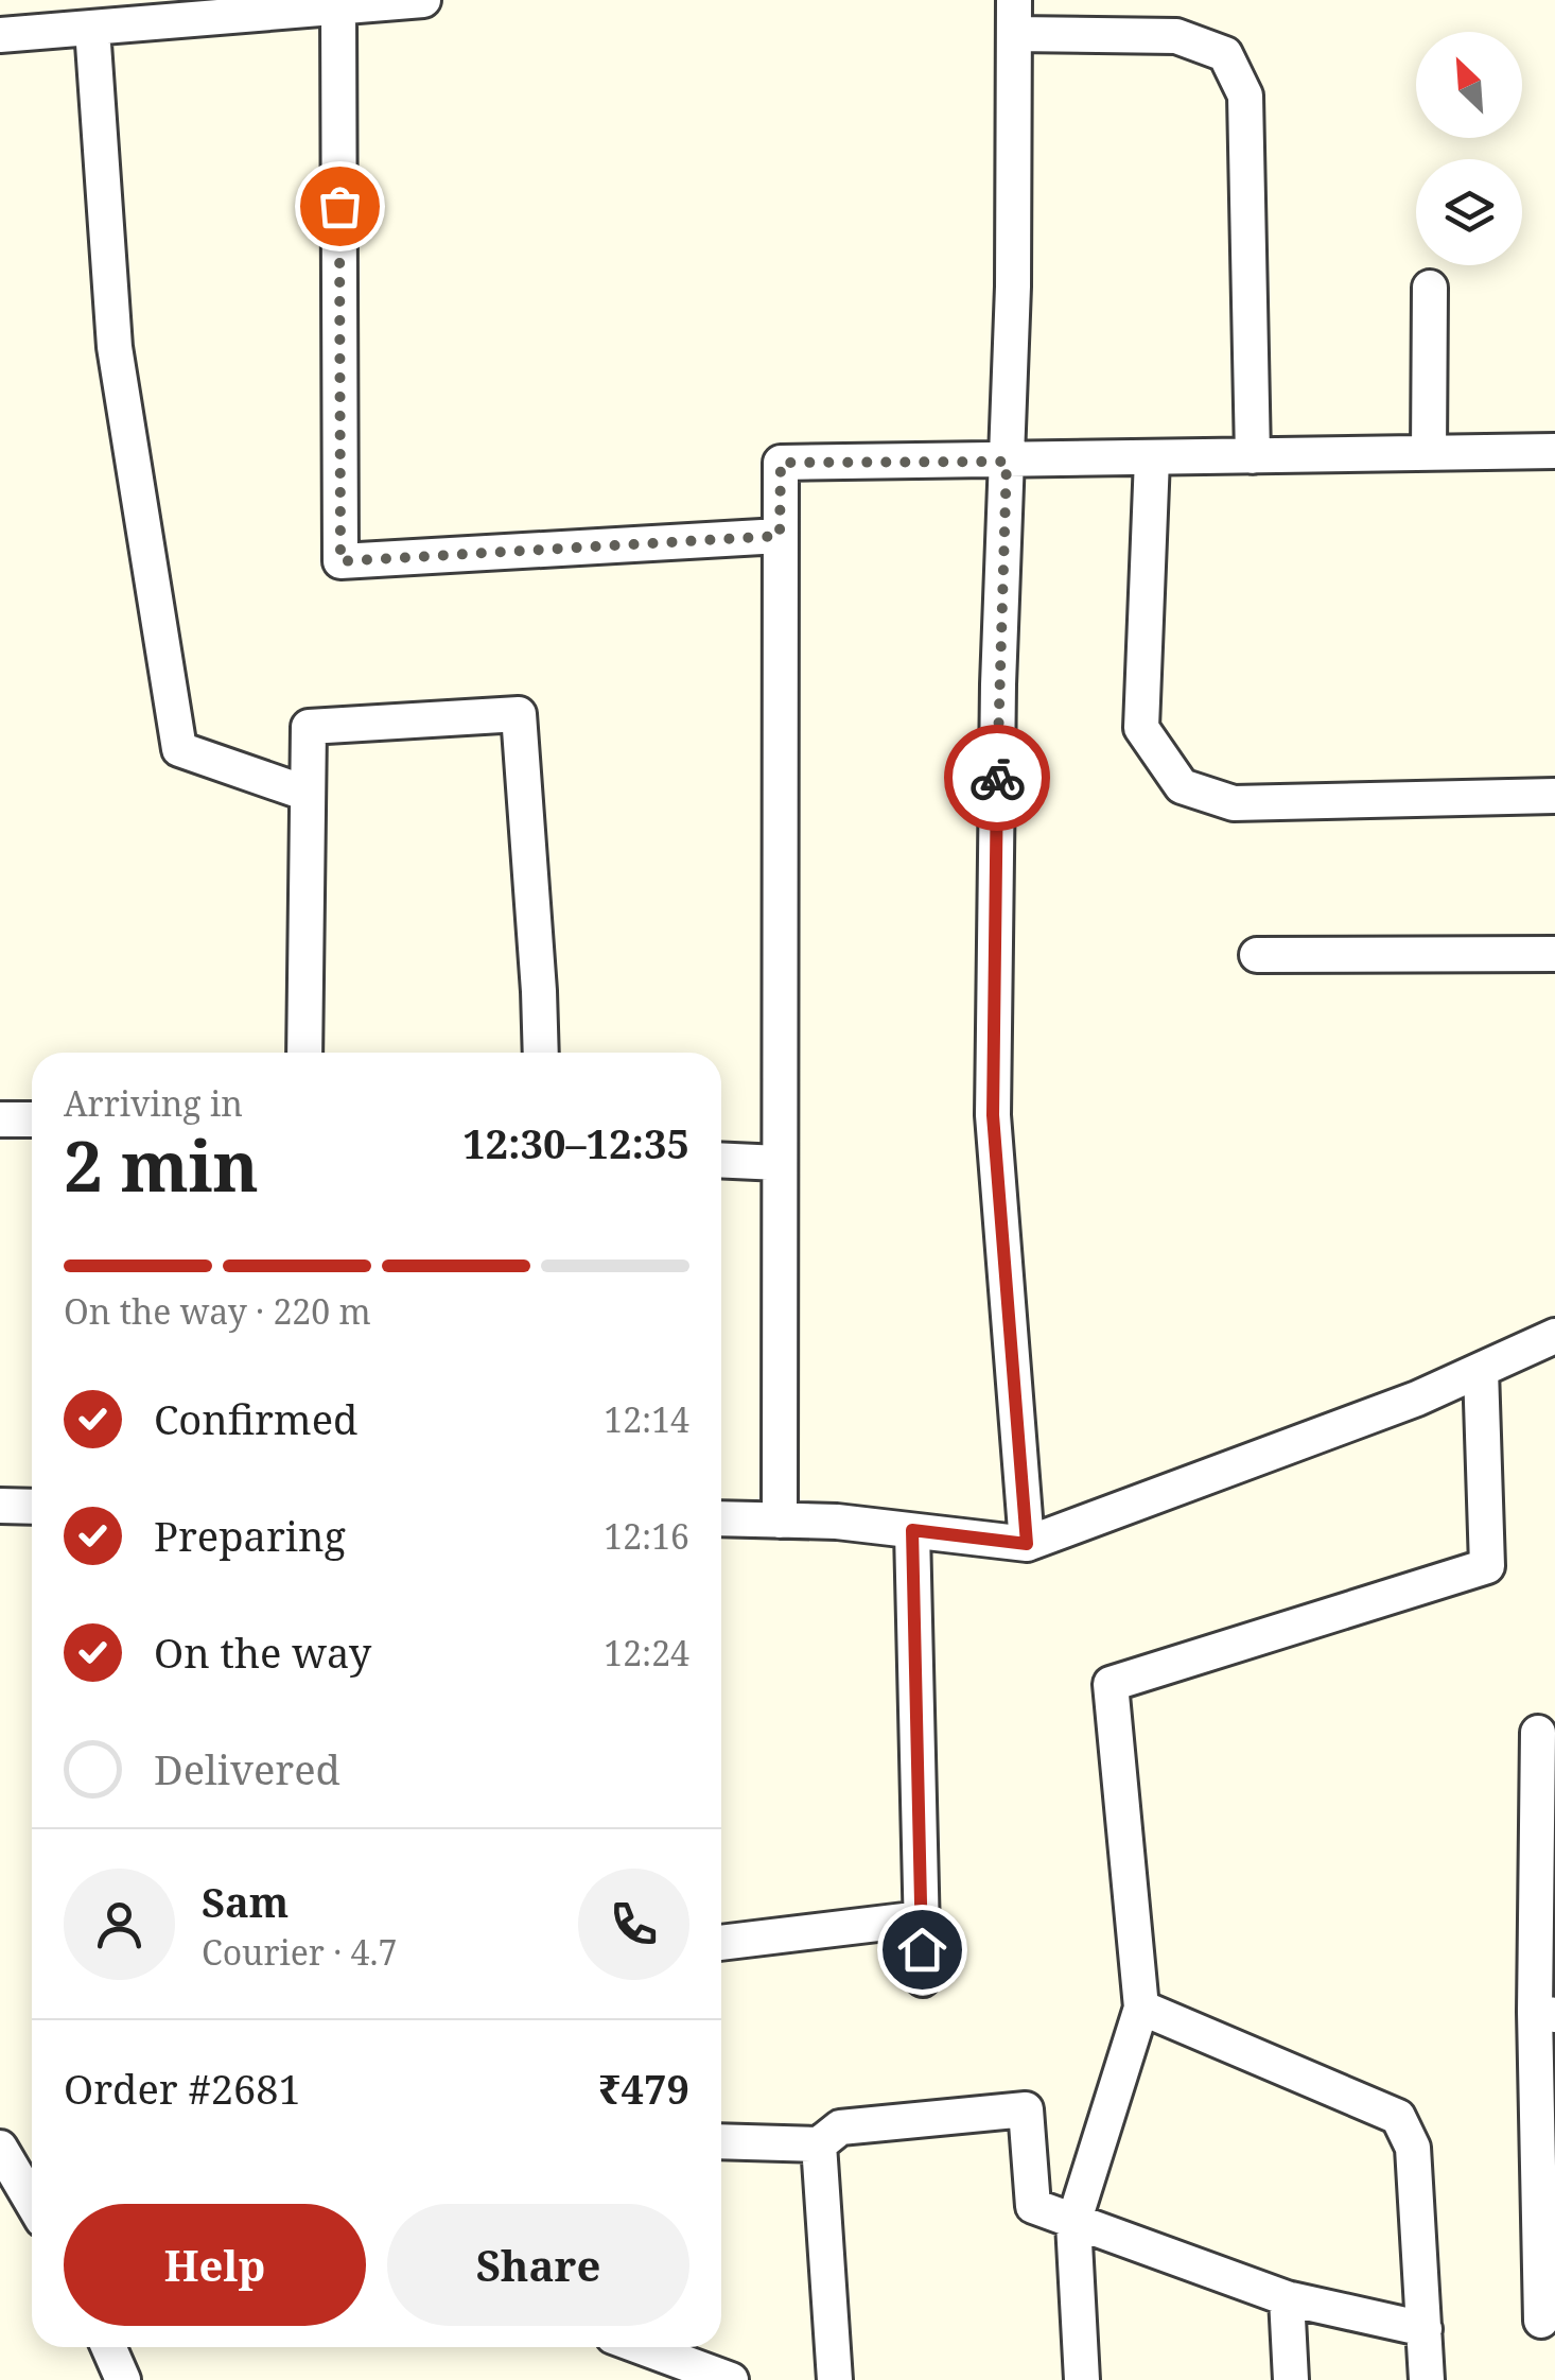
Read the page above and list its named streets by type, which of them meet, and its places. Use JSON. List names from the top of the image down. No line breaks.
{"north":"top left","page":{"heading":["2 min","Arriving in","12:30–12:35"],"panel":["Sam","Courier · 4.7","Order #2681","₹479"],"bar":"On the way · 220 m","list":[["Confirmed","12:14"],["Preparing","12:16"],["On the way","12:24"],"Delivered"],"buttons":["Help","Share"]}}
